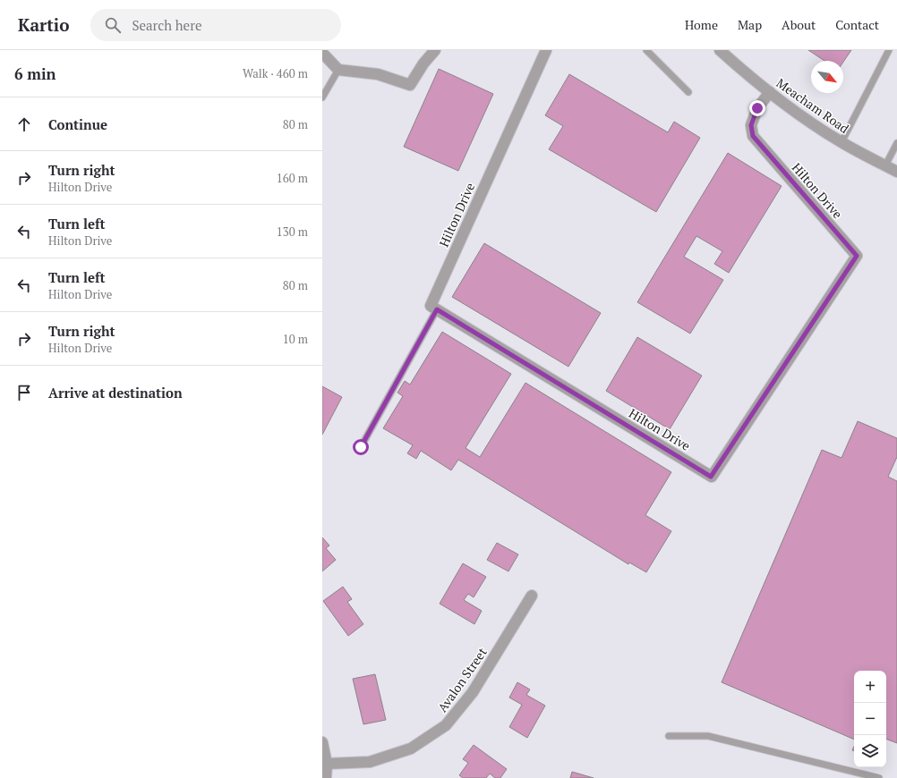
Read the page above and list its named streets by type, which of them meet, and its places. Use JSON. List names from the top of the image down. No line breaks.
{"streets":{"street":["Meacham Road","Hilton Drive","Avalon Street"]},"crossings":[["Meacham Road","Hilton Drive"]],"north":"bottom right","page":{"header":"Kartio","search":"Search here","nav":["Home","Map","About","Contact"],"heading":["6 min","Walk · 460 m"],"list":[["Continue","80 m"],["Turn right","Hilton Drive","160 m"],["Turn left","Hilton Drive","130 m"],["Turn left","Hilton Drive","80 m"],["Turn right","Hilton Drive","10 m"],"Arrive at destination"],"map_buttons":["+","−"]}}
